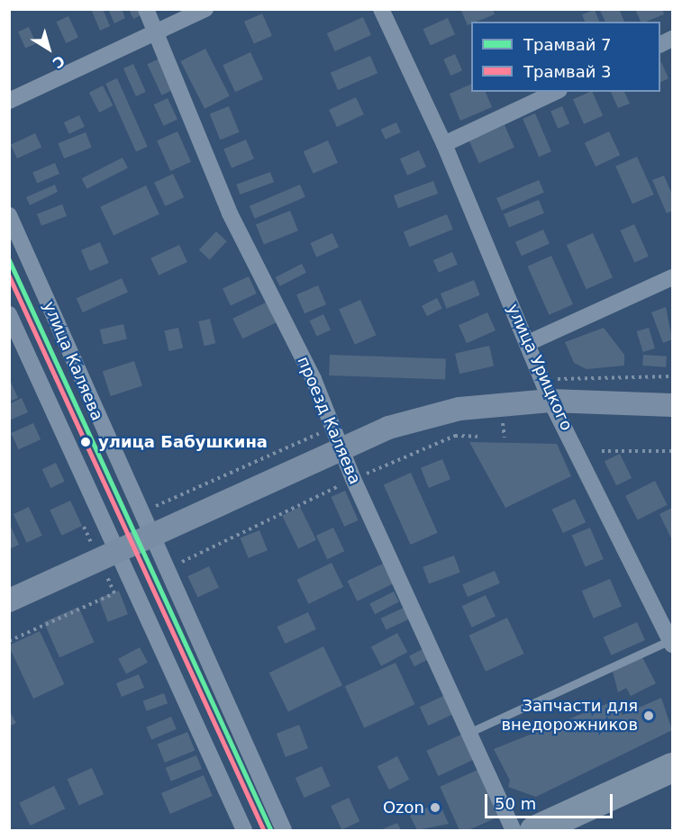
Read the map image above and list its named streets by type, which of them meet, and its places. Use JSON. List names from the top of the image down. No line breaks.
{"streets":{"street":["улица Каляева","улица Урицкого","проезд Каляева"]},"places":["улица Бабушкина","Запчасти для внедорожников","Ozon"],"lines":["tram line 7","tram line 3"],"legend":["Трамвай 7","Трамвай 3"],"scale_bar":"50 m","north":"bottom right"}
